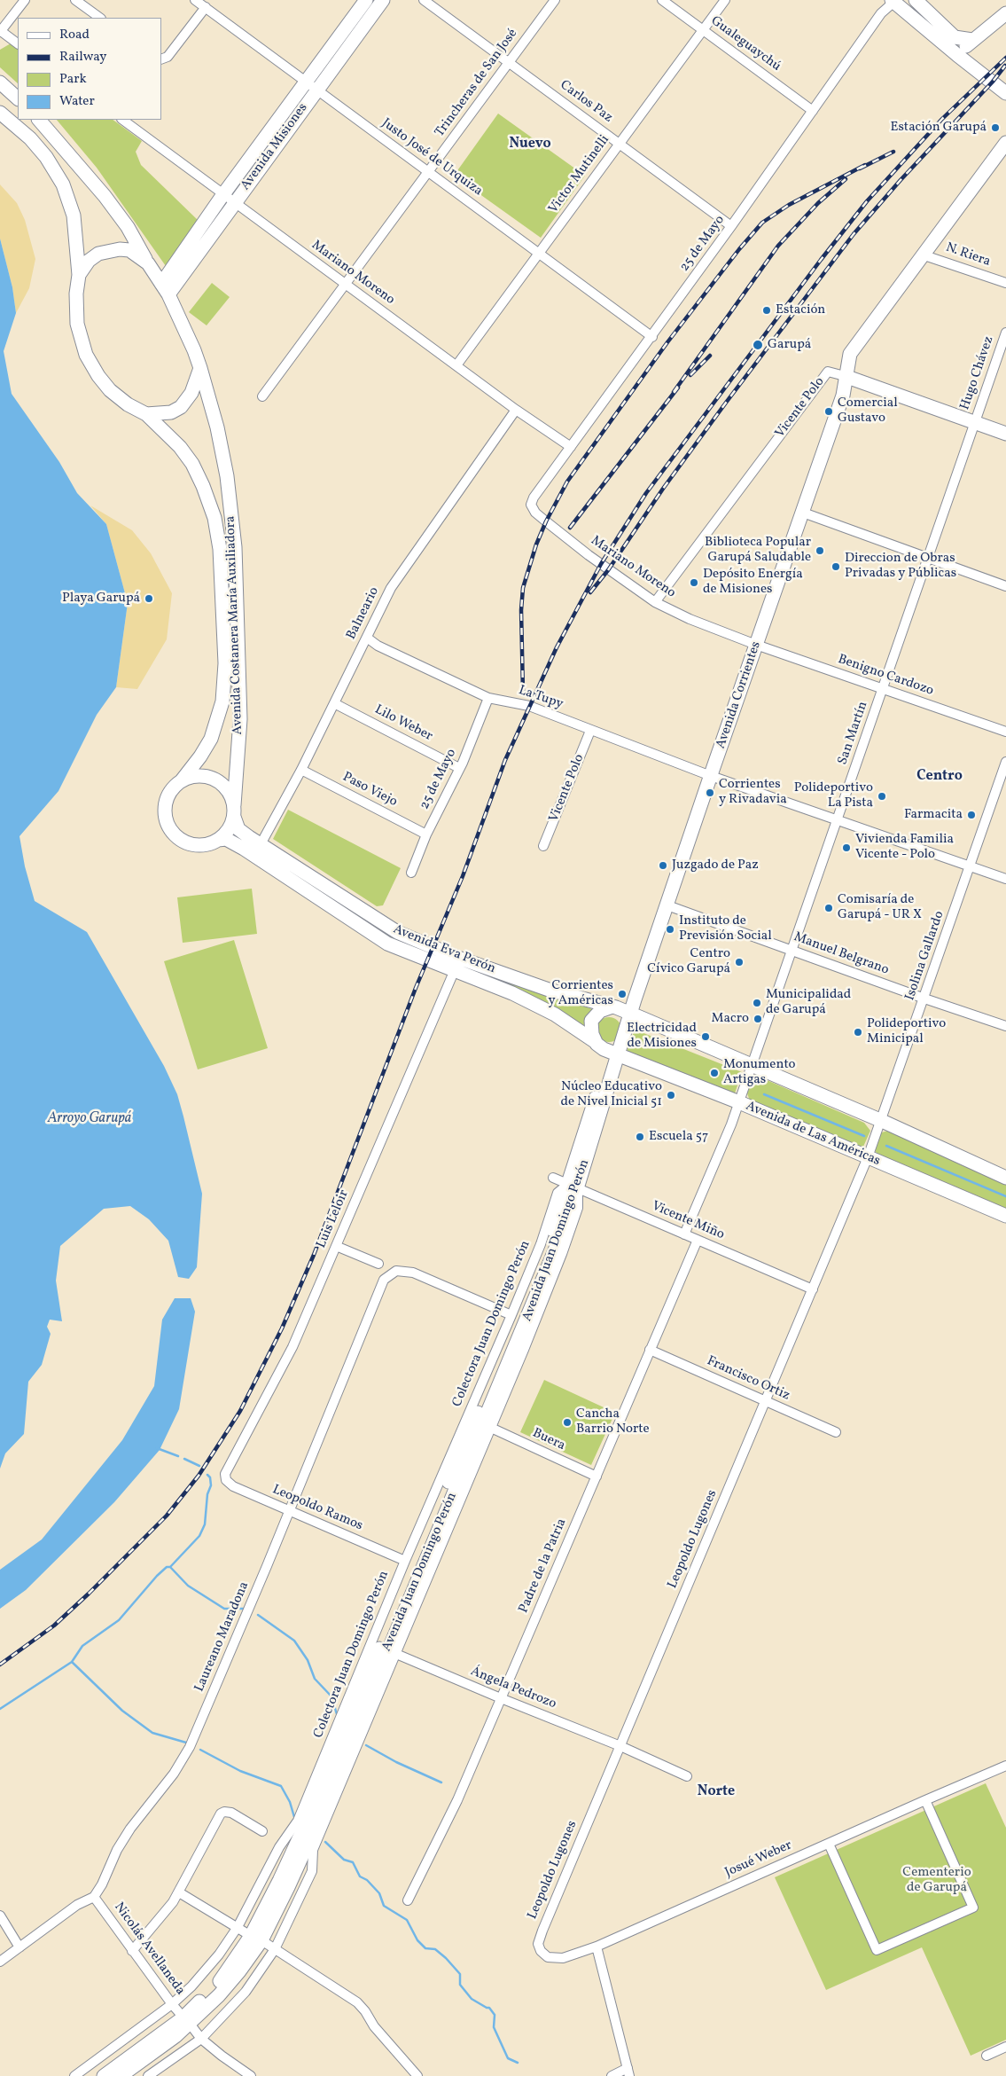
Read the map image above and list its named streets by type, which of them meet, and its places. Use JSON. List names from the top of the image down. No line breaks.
{"streets":{"main road":["Avenida Misiones","Vicente Polo","Avenida Costanera María Auxiliadora","Avenida Corrientes","Avenida Eva Perón","Avenida de Las Américas","Avenida Juan Domingo Perón"],"street":["Gualeguaychú","Trincheras de San José","Carlos Paz","Justo José de Urquiza","Victor Mutinelli","25 de Mayo","N. Riera","Mariano Moreno","Hugo Chávez","Balneario","Benigno Cardozo","La Tupy","Lilo Weber","San Martín","Paso Viejo","Manuel Belgrano","Isolina Gallardo","Luis Leloir","Vicente Miño","Colectora Juan Domingo Perón","Francisco Ortiz","Buera","Leopoldo Ramos","Leopoldo Lugones","Padre de la Patria","Laureano Maradona","Ángela Pedrozo","Josué Weber","Nicolás Avellaneda"]},"crossings":[["Gualeguaychú","Victor Mutinelli"],["Gualeguaychú","25 de Mayo"],["Trincheras de San José","Carlos Paz"],["Trincheras de San José","Justo José de Urquiza"],["Trincheras de San José","Mariano Moreno"],["Carlos Paz","Victor Mutinelli"],["Carlos Paz","25 de Mayo"],["Avenida Misiones","Justo José de Urquiza"],["Avenida Misiones","Mariano Moreno"],["Avenida Misiones","Avenida Costanera María Auxiliadora"],["Justo José de Urquiza","Victor Mutinelli"],["Justo José de Urquiza","25 de Mayo"],["Victor Mutinelli","Mariano Moreno"],["25 de Mayo","Mariano Moreno"],["25 de Mayo","La Tupy"],["25 de Mayo","Lilo Weber"],["25 de Mayo","Paso Viejo"],["N. Riera","Vicente Polo"],["Mariano Moreno","Vicente Polo"],["Mariano Moreno","Balneario"],["Mariano Moreno","Benigno Cardozo"],["Mariano Moreno","Avenida Corrientes"],["Hugo Chávez","San Martín"],["Vicente Polo","Avenida Corrientes"],["Vicente Polo","La Tupy"],["Balneario","La Tupy"],["Balneario","Lilo Weber"],["Balneario","Paso Viejo"],["Balneario","Avenida Eva Perón"],["Avenida Costanera María Auxiliadora","Avenida Eva Perón"],["Benigno Cardozo","Avenida Corrientes"],["Benigno Cardozo","San Martín"],["Avenida Corrientes","La Tupy"],["Avenida Corrientes","Avenida Eva Perón"],["Avenida Corrientes","Manuel Belgrano"],["Avenida Corrientes","Avenida Juan Domingo Perón"],["La Tupy","San Martín"],["La Tupy","Isolina Gallardo"],["San Martín","Manuel Belgrano"],["San Martín","Avenida de Las Américas"],["Avenida Eva Perón","Avenida de Las Américas"],["Avenida Eva Perón","Luis Leloir"],["Avenida Eva Perón","Avenida Juan Domingo Perón"],["Manuel Belgrano","Isolina Gallardo"],["Isolina Gallardo","Avenida de Las Américas"],["Isolina Gallardo","Leopoldo Lugones"],["Avenida de Las Américas","Avenida Juan Domingo Perón"],["Avenida de Las Américas","Leopoldo Lugones"],["Luis Leloir","Leopoldo Ramos"],["Vicente Miño","Avenida Juan Domingo Perón"],["Vicente Miño","Colectora Juan Domingo Perón"],["Vicente Miño","Leopoldo Lugones"],["Vicente Miño","Padre de la Patria"],["Avenida Juan Domingo Perón","Colectora Juan Domingo Perón"],["Avenida Juan Domingo Perón","Nicolás Avellaneda"],["Colectora Juan Domingo Perón","Leopoldo Ramos"],["Colectora Juan Domingo Perón","Laureano Maradona"],["Colectora Juan Domingo Perón","Nicolás Avellaneda"],["Francisco Ortiz","Leopoldo Lugones"],["Francisco Ortiz","Padre de la Patria"],["Buera","Padre de la Patria"],["Leopoldo Ramos","Laureano Maradona"],["Leopoldo Lugones","Ángela Pedrozo"],["Leopoldo Lugones","Josué Weber"],["Padre de la Patria","Ángela Pedrozo"],["Laureano Maradona","Nicolás Avellaneda"]],"districts":["Nuevo","Centro","Norte"],"water":["Arroyo Garupá"],"parks":["Cementerio de Garupá"],"places":["Estación Garupá","Estación","Garupá","Comercial Gustavo","Biblioteca Popular Garupá Saludable","Direccion de Obras Privadas y Públicas","Depósito Energía de Misiones","Playa Garupá","Corrientes y Rivadavia","Polideportivo La Pista","Farmacita","Vivienda Familia Vicente - Polo","Juzgado de Paz","Comisaría de Garupá - UR X","Instituto de Previsión Social","Centro Cívico Garupá","Corrientes y Américas","Municipalidad de Garupá","Macro","Polideportivo Minicipal","Electricidad de Misiones","Monumento Artigas","Núcleo Educativo de Nivel Inicial 51","Escuela 57","Cancha Barrio Norte"],"legend":["Road","Railway","Park","Water"]}
